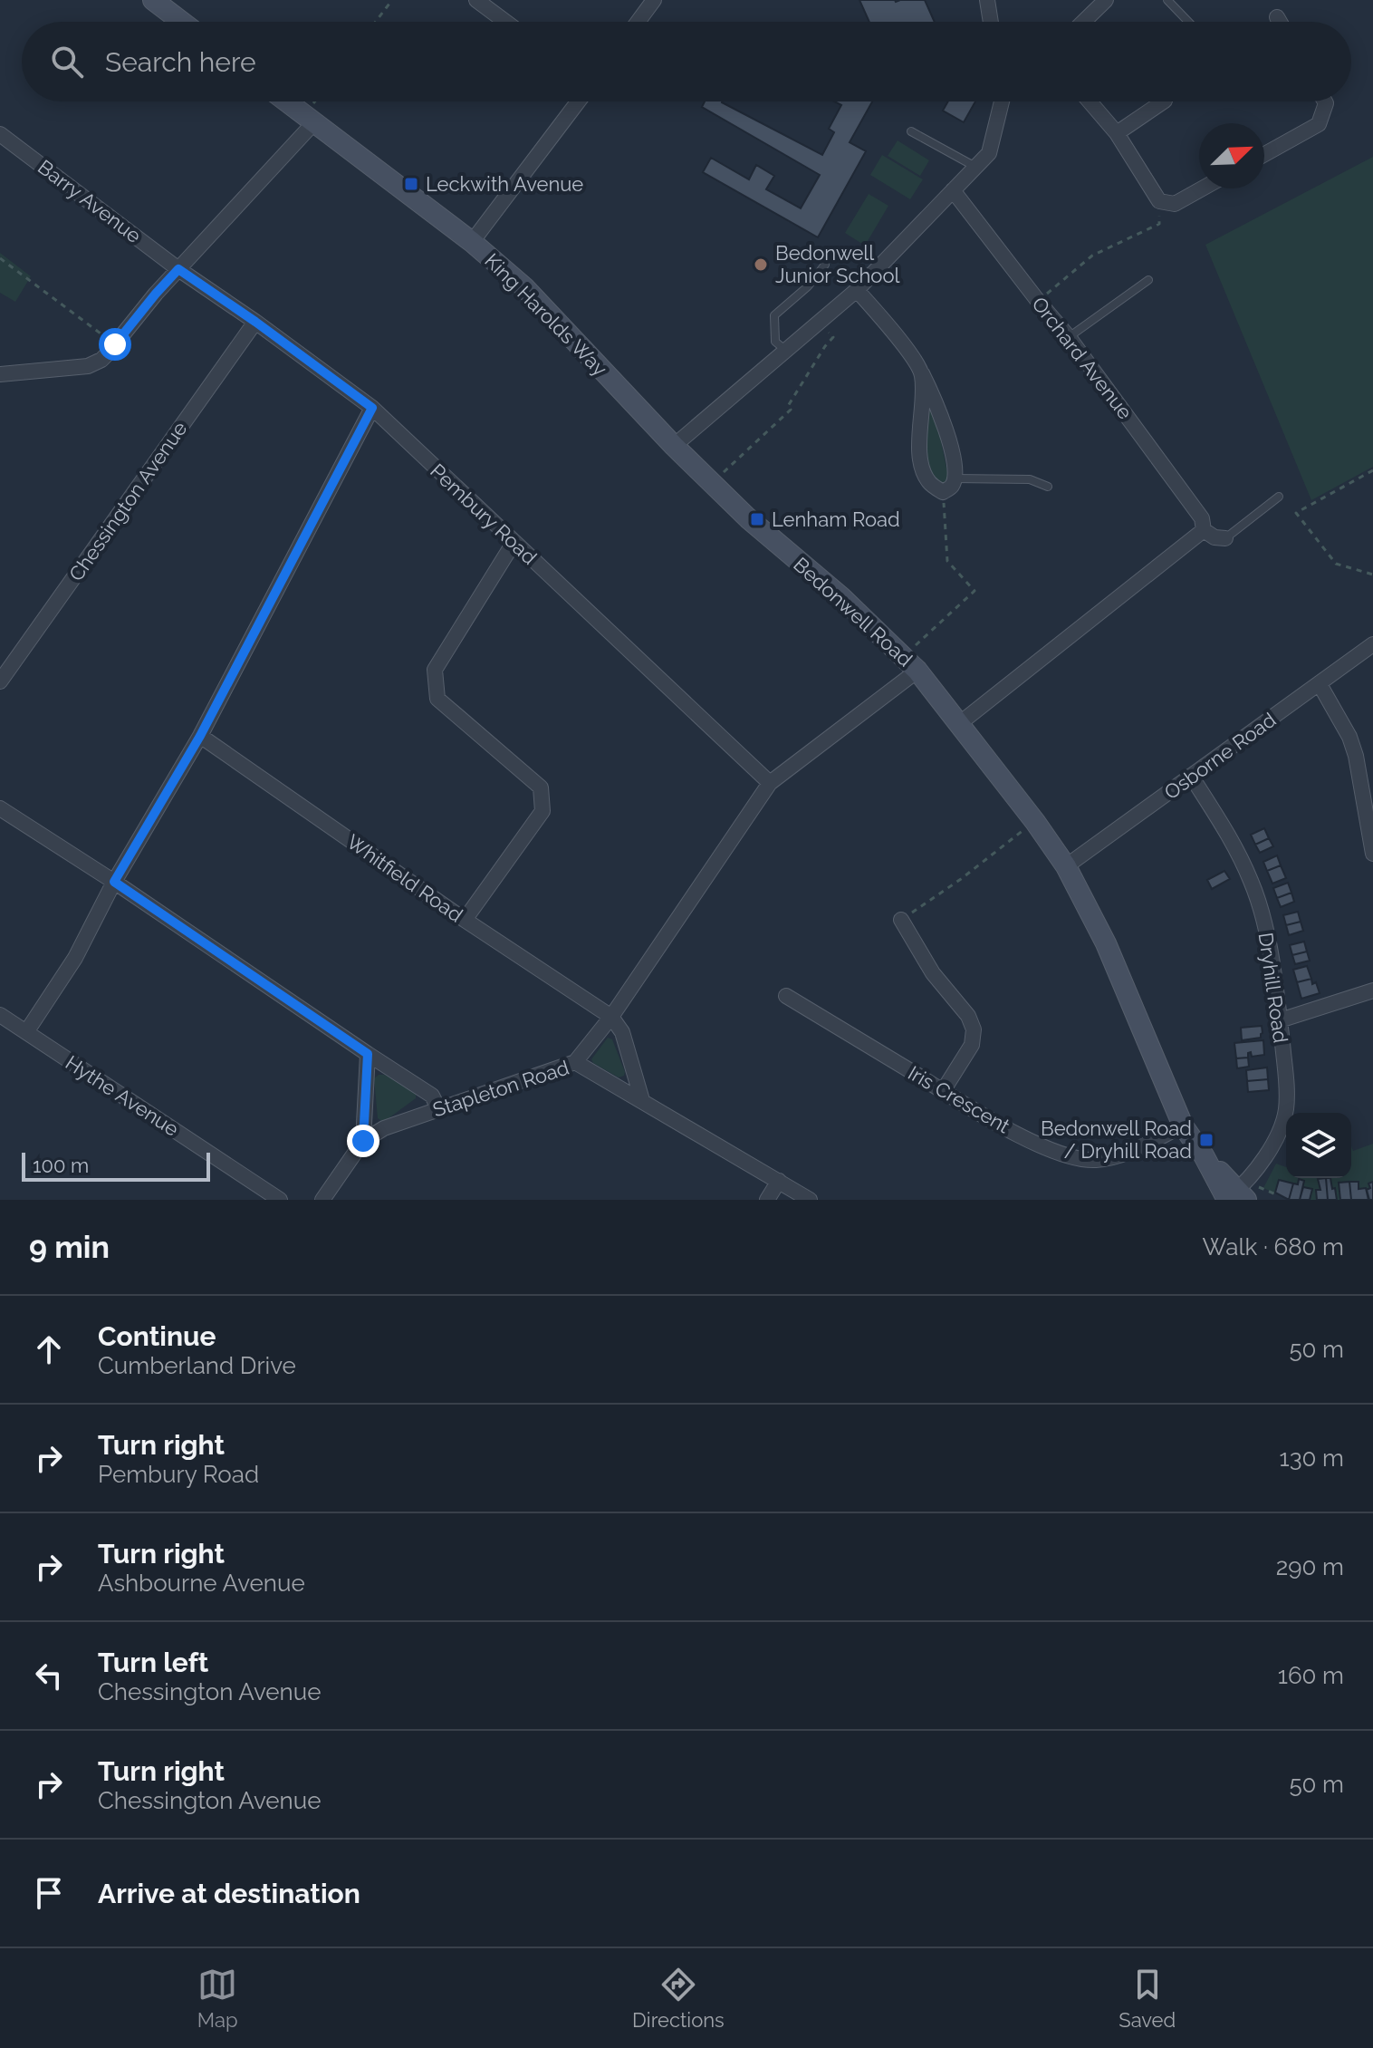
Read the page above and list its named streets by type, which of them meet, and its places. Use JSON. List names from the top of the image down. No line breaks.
{"streets":{"street":["Barry Avenue","King Harolds Way","Orchard Avenue","Chessington Avenue","Pembury Road","Bedonwell Road","Osborne Road","Whitfield Road","Dryhill Road","Stapleton Road","Hythe Avenue","Iris Crescent"]},"crossings":[["Barry Avenue","Pembury Road"],["King Harolds Way","Bedonwell Road"],["Chessington Avenue","Pembury Road"],["Bedonwell Road","Osborne Road"],["Bedonwell Road","Dryhill Road"],["Bedonwell Road","Iris Crescent"],["Osborne Road","Dryhill Road"]],"places":{"transit":["Leckwith Avenue","Lenham Road","Bedonwell Road / Dryhill Road"],"other":["Bedonwell Junior School"]},"scale_bar":"100 m","north":"top right","page":{"search":"Search here","scale":"100 m","heading":["9 min","Walk · 680 m"],"list":[["Continue","Cumberland Drive","50 m"],["Turn right","Pembury Road","130 m"],["Turn right","Ashbourne Avenue","290 m"],["Turn left","Chessington Avenue","160 m"],["Turn right","Chessington Avenue","50 m"],"Arrive at destination"],"nav":["Map","Directions","Saved"]}}
